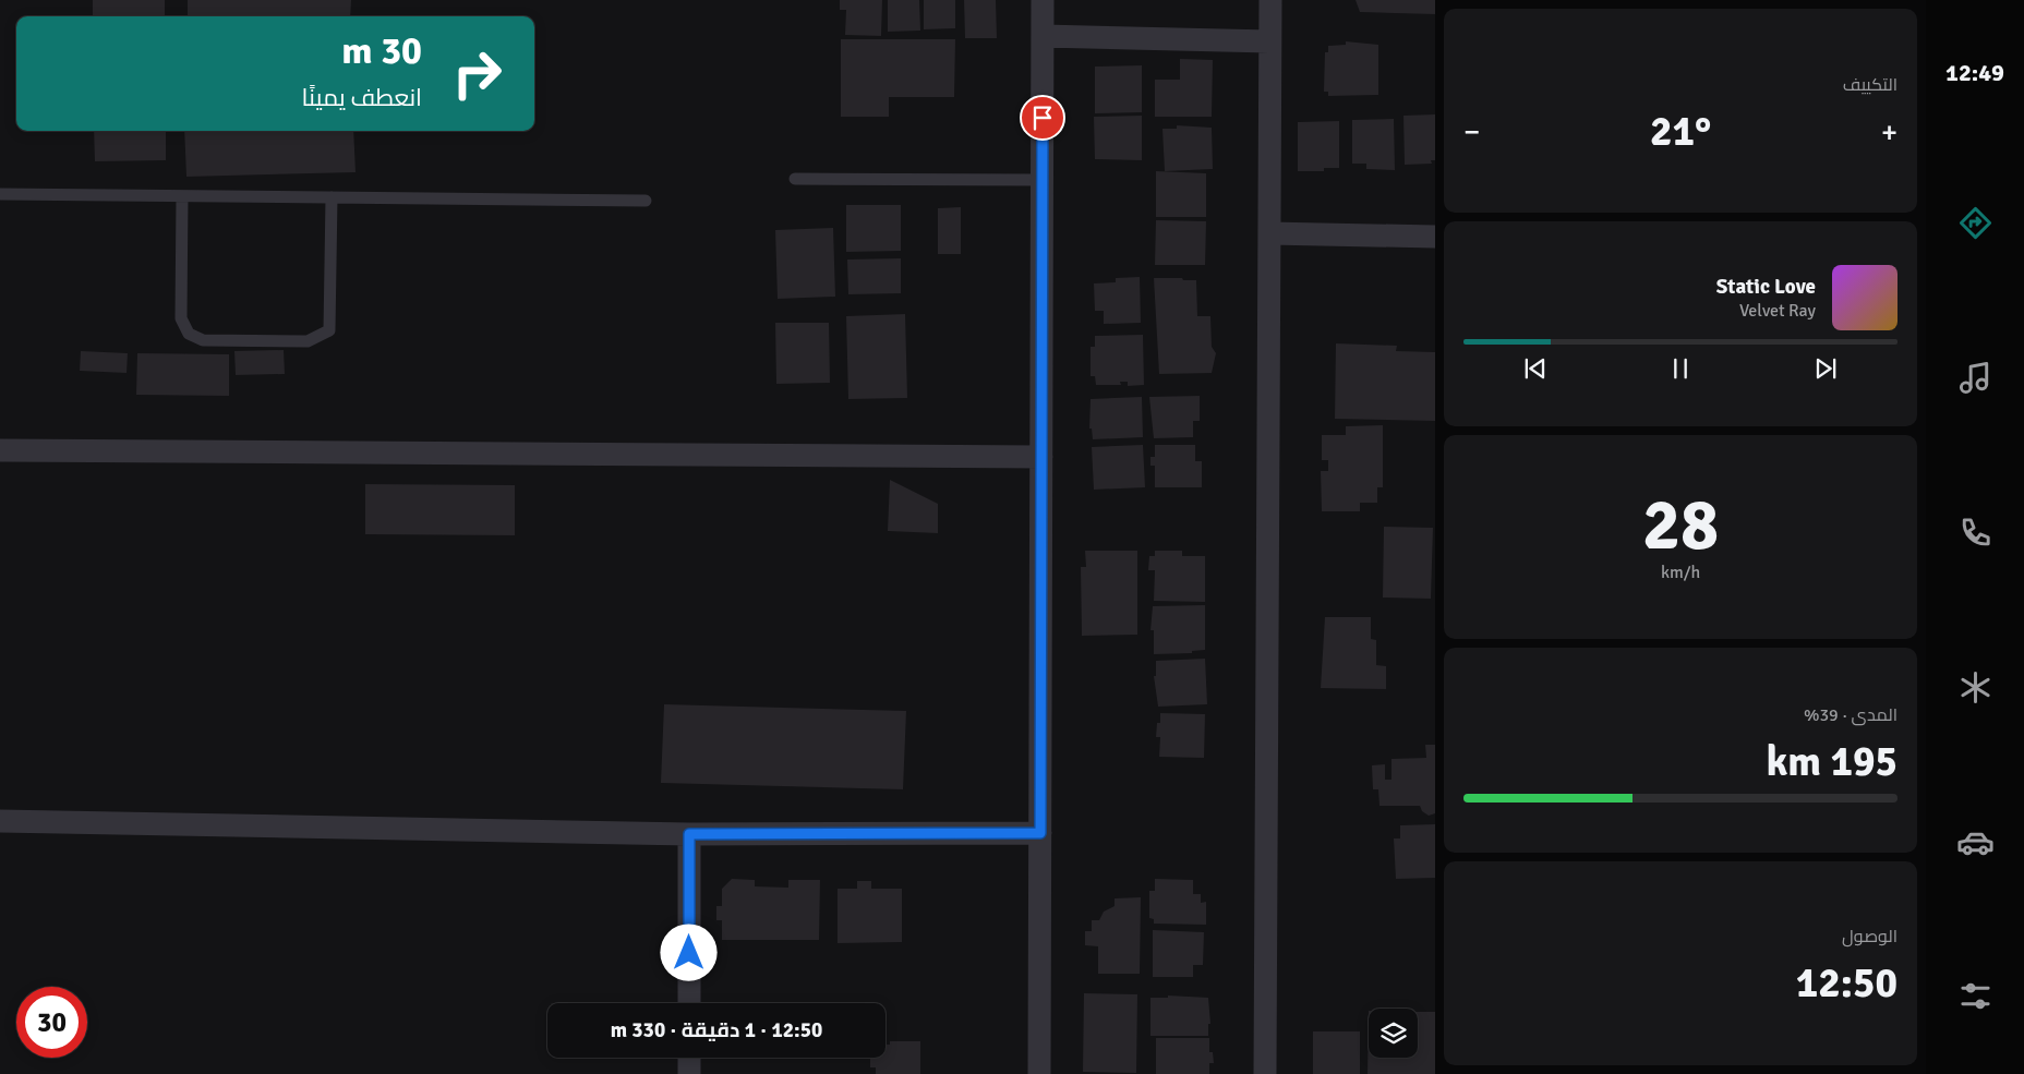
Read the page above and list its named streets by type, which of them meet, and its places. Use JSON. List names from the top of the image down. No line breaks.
{"page":{"tabs":"12:49","tile":["التكييف",["28","km/h"],["المدى · 39%","195 km"],["الوصول","12:50"]],"turn":["30 m","انعطف يمينًا"],"heat":["−","21°","+"],"song":["Static Love","Velvet Ray"],"limit":"30","trip":"12:50 · 1 دقيقة · 330 m"}}
